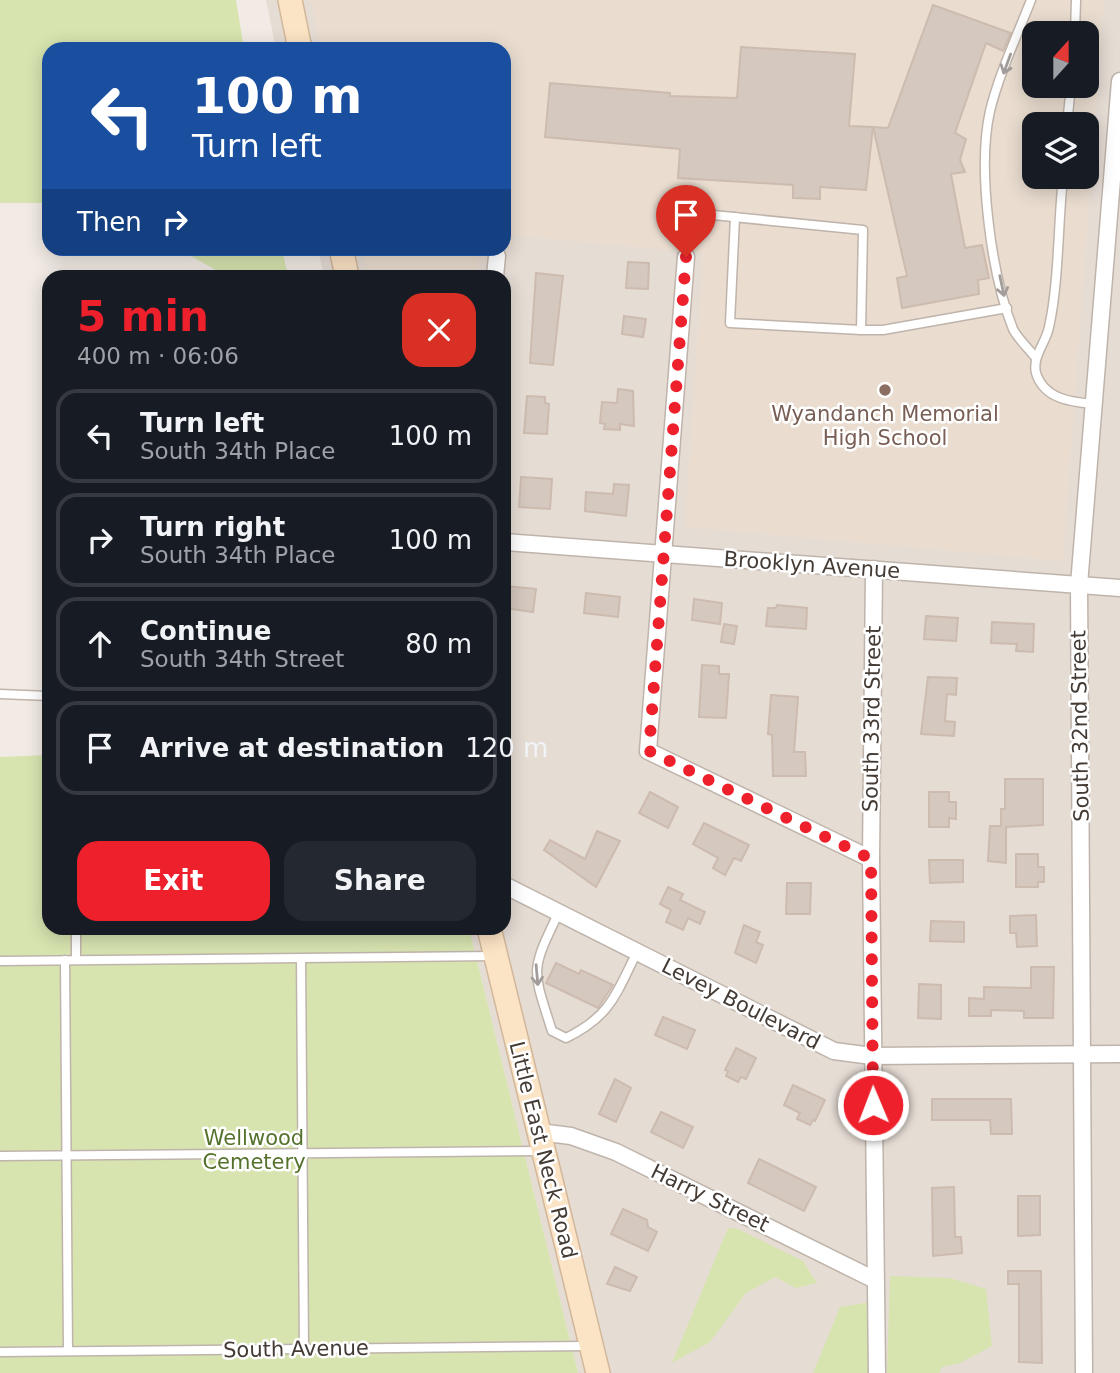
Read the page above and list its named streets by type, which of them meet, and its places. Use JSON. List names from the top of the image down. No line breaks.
{"streets":{"main road":["Little East Neck Road"],"street":["Brooklyn Avenue","South 33rd Street","South 32nd Street","Levey Boulevard","Harry Street"],"lane":["South Avenue"]},"crossings":[["Brooklyn Avenue","South 33rd Street"],["Brooklyn Avenue","South 32nd Street"],["South 33rd Street","Levey Boulevard"],["South 33rd Street","Harry Street"],["South 32nd Street","Levey Boulevard"],["Little East Neck Road","Harry Street"],["Little East Neck Road","South Avenue"]],"parks":["Wellwood Cemetery"],"places":["Wyandanch Memorial High School"],"north":"top","page":{"turn":["100 m","Turn left"],"then":"Then","heading":["5 min","400 m · 06:06"],"list":[{"name":"Turn left","note":"South 34th Place","value":"100 m"},{"name":"Turn right","note":"South 34th Place","value":"100 m"},{"name":"Continue","note":"South 34th Street","value":"80 m"},{"name":"Arrive at destination","value":"120 m"}],"buttons":["Exit","Share"]}}
